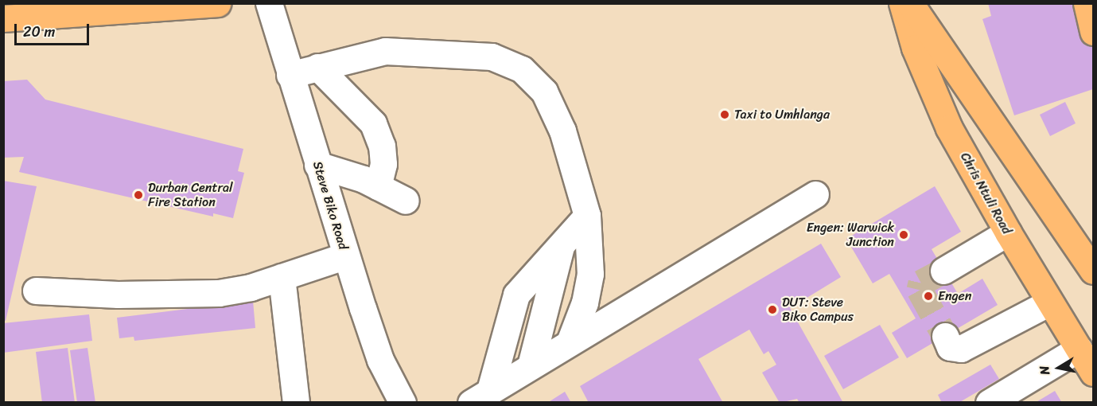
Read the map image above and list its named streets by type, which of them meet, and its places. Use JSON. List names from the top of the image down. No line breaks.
{"streets":{"main road":["Chris Ntuli Road"],"street":["Steve Biko Road"]},"places":["Taxi to Umhlanga","Durban Central Fire Station","Engen: Warwick Junction","Engen","DUT: Steve Biko Campus"],"scale_bar":"20 m","north":"left"}
